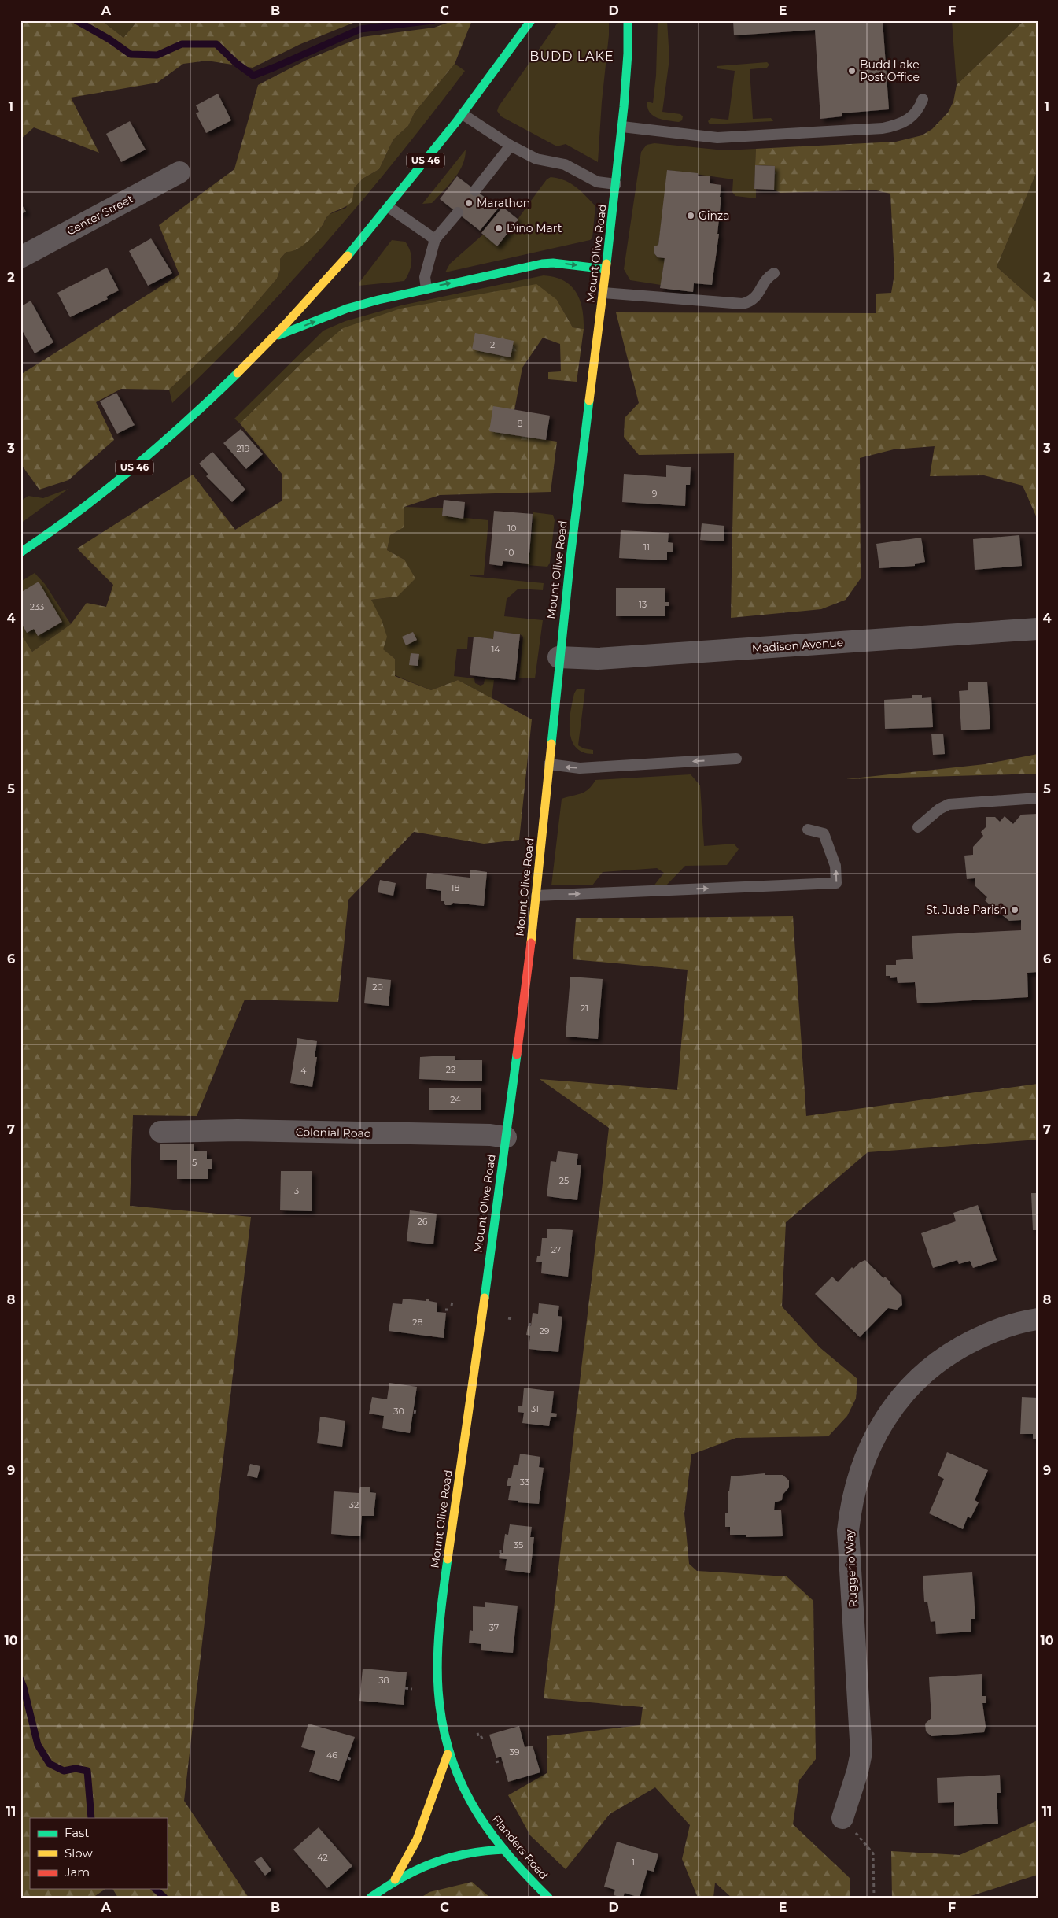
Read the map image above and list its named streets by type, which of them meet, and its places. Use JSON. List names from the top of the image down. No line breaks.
{"streets":{"main road":["US 46","Mount Olive Road","Flanders Road"],"street":["Center Street","Madison Avenue","Colonial Road","Ruggerio Way"]},"crossings":[["Mount Olive Road","Madison Avenue"],["Mount Olive Road","Colonial Road"],["Mount Olive Road","Flanders Road"]],"districts":["BUDD LAKE"],"places":["Budd Lake Post Office","Marathon","Ginza","Dino Mart","St. Jude Parish"],"house_numbers":["2","8","219","9","10","11","10","13","233","14","18","20","21","22","4","24","5","25","3","26","27","28","29","31","30","33","32","35","37","38","39","46","42","1"],"legend":["Fast","Slow","Jam"],"grid":{"columns":["A","B","C","D","E","F"],"rows":["1","2","3","4","5","6","7","8","9","10","11"]}}
